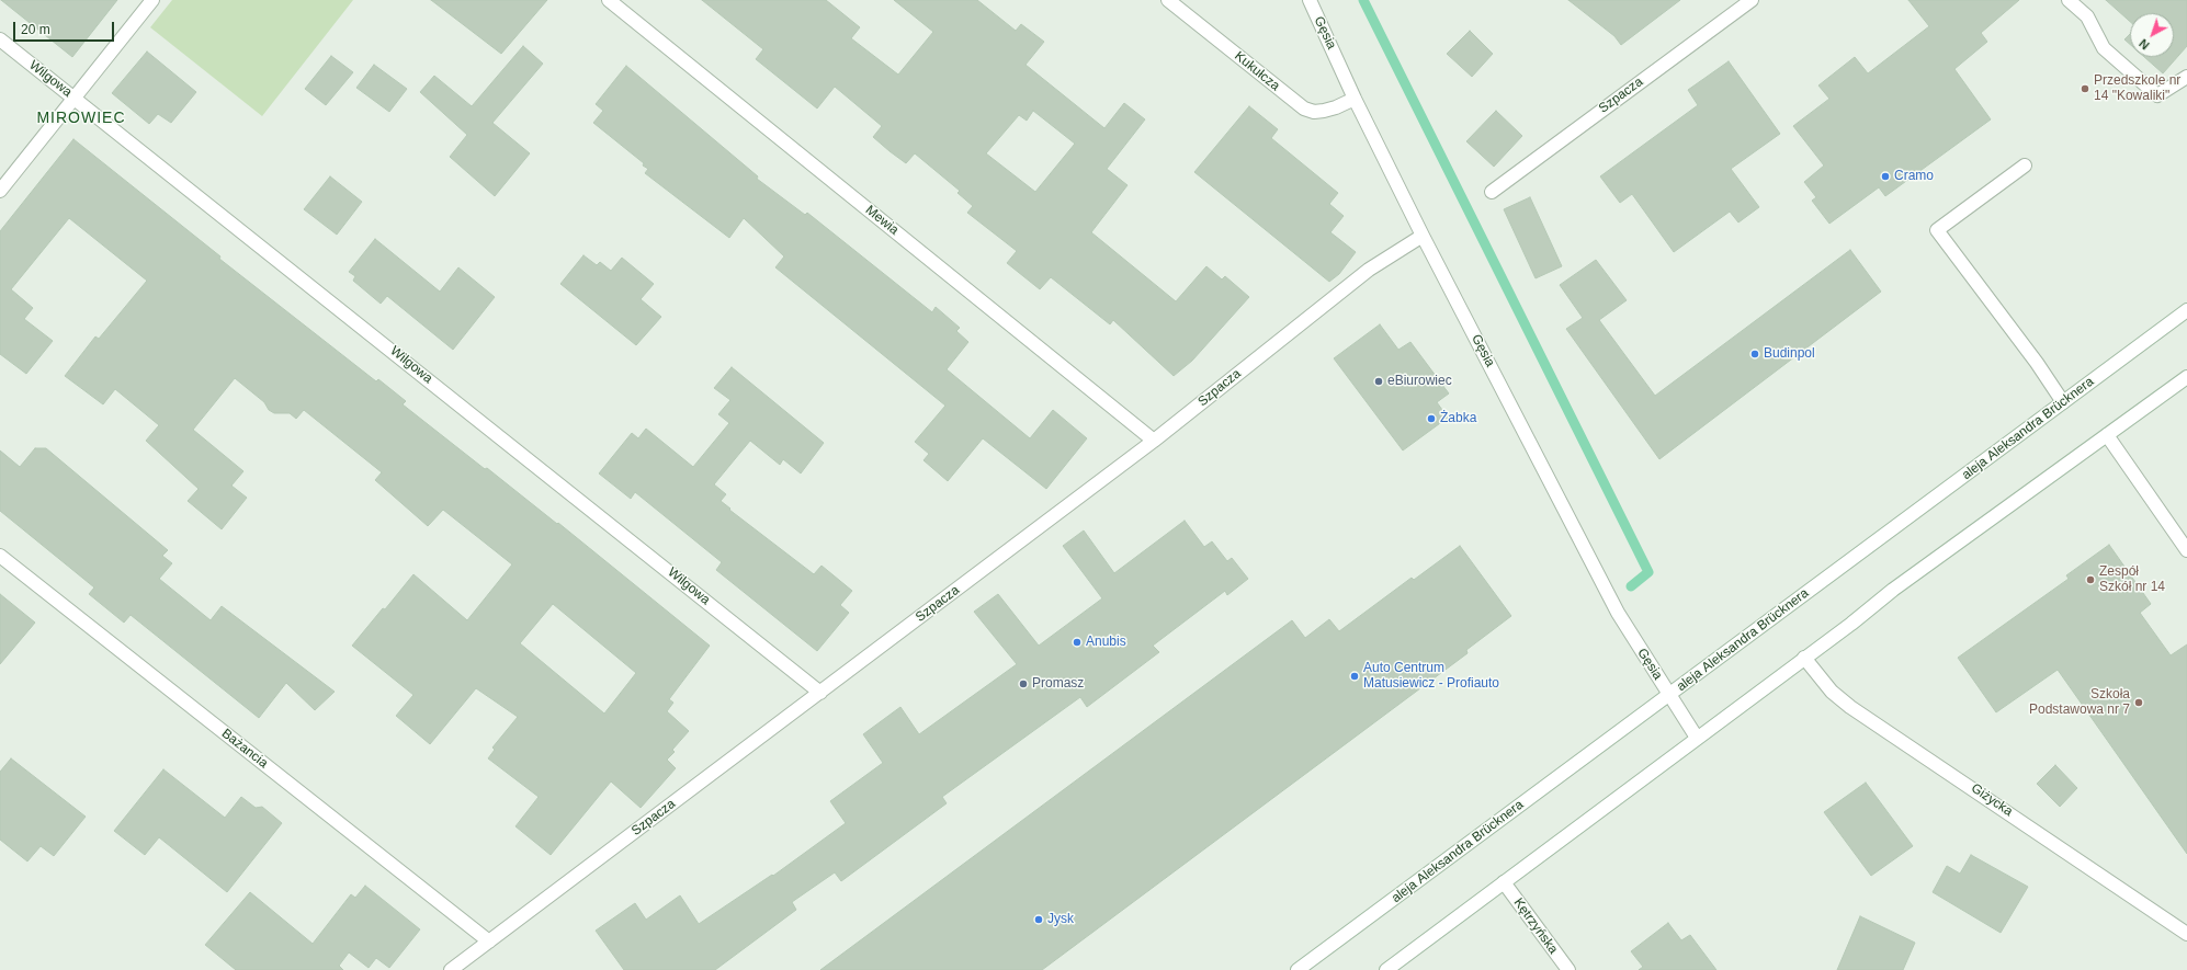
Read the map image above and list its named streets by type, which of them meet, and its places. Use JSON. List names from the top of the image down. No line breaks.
{"streets":{"street":["Gęsia","Kukułcza","Wilgowa","Szpacza","Mewia","aleja Aleksandra Brücknera","Bażancia","Giżycka","Kętrzyńska"]},"crossings":[["Gęsia","Kukułcza"],["Gęsia","Szpacza"],["Gęsia","aleja Aleksandra Brücknera"],["Wilgowa","Szpacza"],["Szpacza","Mewia"],["Szpacza","Bażancia"]],"districts":["MIROWIEC"],"places":["Przedszkole nr 14 \"Kowaliki\"","Cramo","Budinpol","eBiurowiec","Żabka","Zespół Szkół nr 14","Anubis","Auto Centrum Matusiewicz - Profiauto","Promasz","Szkoła Podstawowa nr 7","Jysk"],"scale_bar":"20 m","north":"bottom left"}
